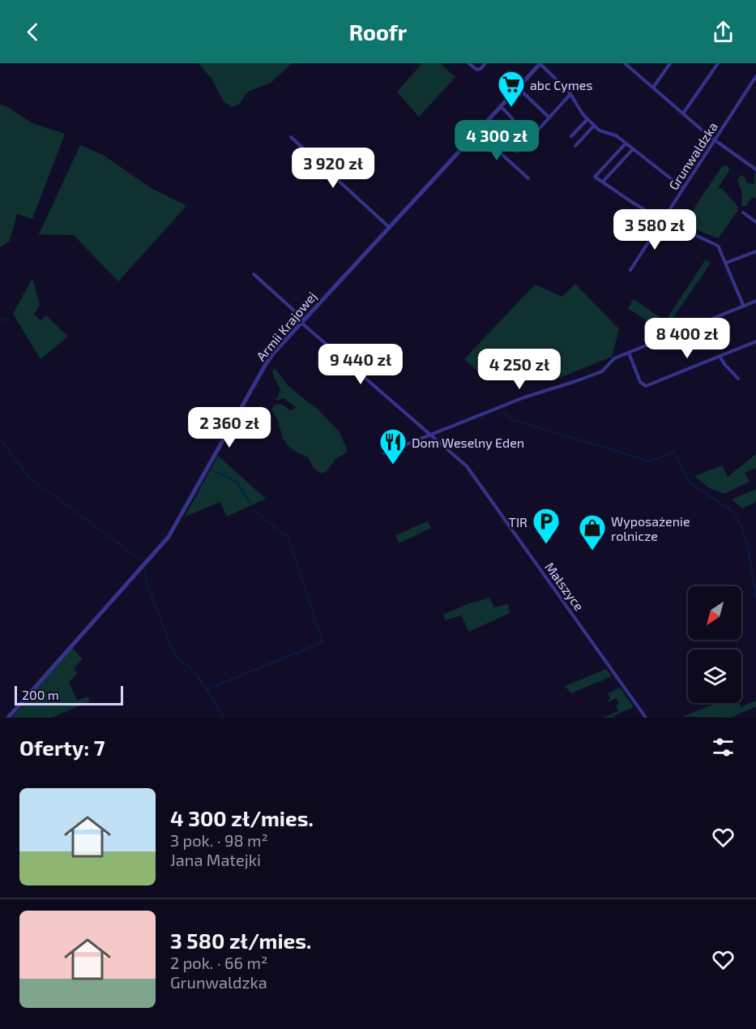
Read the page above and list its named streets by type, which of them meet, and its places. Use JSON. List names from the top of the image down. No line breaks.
{"streets":{"street":["Grunwaldzka","Armii Krajowej","Małszyce"]},"crossings":[["Armii Krajowej","Małszyce"]],"places":{"supermarket":["abc Cymes"],"restaurant":["Dom Weselny Eden"],"parking":["TIR"],"shop":["Wyposażenie rolnicze"]},"scale_bar":"200 m","north":"bottom left","page":{"header":"Roofr","price":["4 300 zł","3 920 zł","3 580 zł","8 400 zł","9 440 zł","4 250 zł","2 360 zł"],"scale":"200 m","heading":"Oferty: 7","list":[{"name":"4 300 zł/mies.","note":"3 pok. · 98 m² · Jana Matejki"},{"name":"3 580 zł/mies.","note":"2 pok. · 66 m² · Grunwaldzka"}]}}
